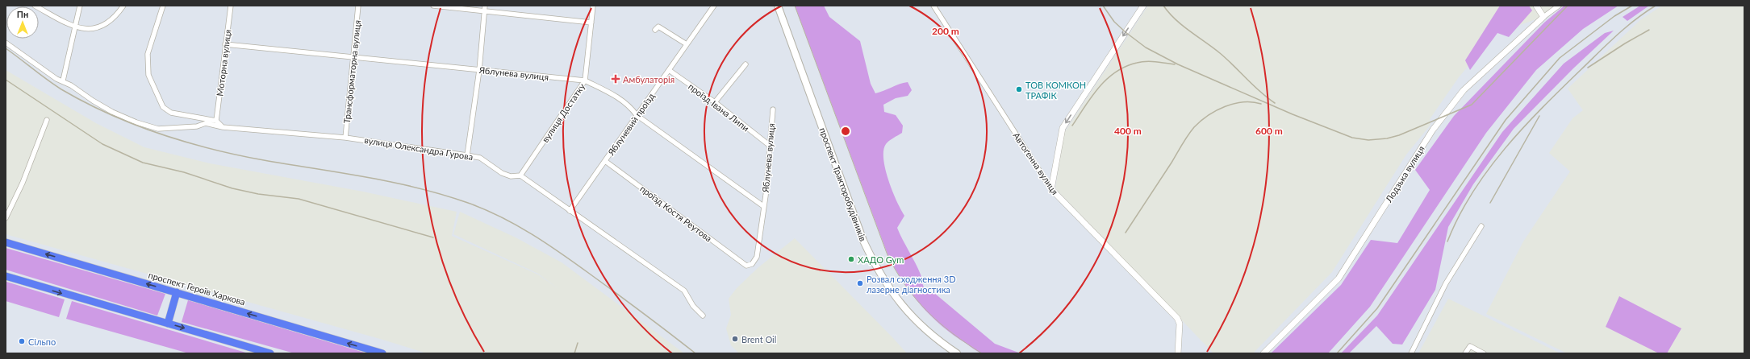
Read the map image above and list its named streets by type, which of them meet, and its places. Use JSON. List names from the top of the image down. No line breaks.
{"streets":{"main road":["проспект Тракторобудівників","проспект Героїв Харкова"],"street":["Моторна вулиця","Трансформаторна вулиця","Яблунева вулиця","проїзд Івана Липи","вулиця Достатку","Яблуневий проїзд","вулиця Олександра Гурова","Автоґенна вулиця","Лодзька вулиця","проїзд Костя Реутова"]},"crossings":[["Моторна вулиця","Яблунева вулиця"],["Трансформаторна вулиця","Яблунева вулиця"],["Трансформаторна вулиця","вулиця Олександра Гурова"],["Яблунева вулиця","проїзд Івана Липи"],["Яблунева вулиця","вулиця Достатку"],["Яблунева вулиця","Яблуневий проїзд"],["Яблунева вулиця","проїзд Костя Реутова"],["проїзд Івана Липи","Яблуневий проїзд"],["вулиця Достатку","вулиця Олександра Гурова"],["Яблуневий проїзд","проїзд Костя Реутова"]],"places":{"health":["Амбулаторія"],"other":["ТОВ КОМКОН ТРАФІК","ХАДО Gym","Розвал сходження 3D лазерне діагностика","Brent Oil","Сільпо"]},"north":"top","rings":["200 m","400 m","600 m"]}
